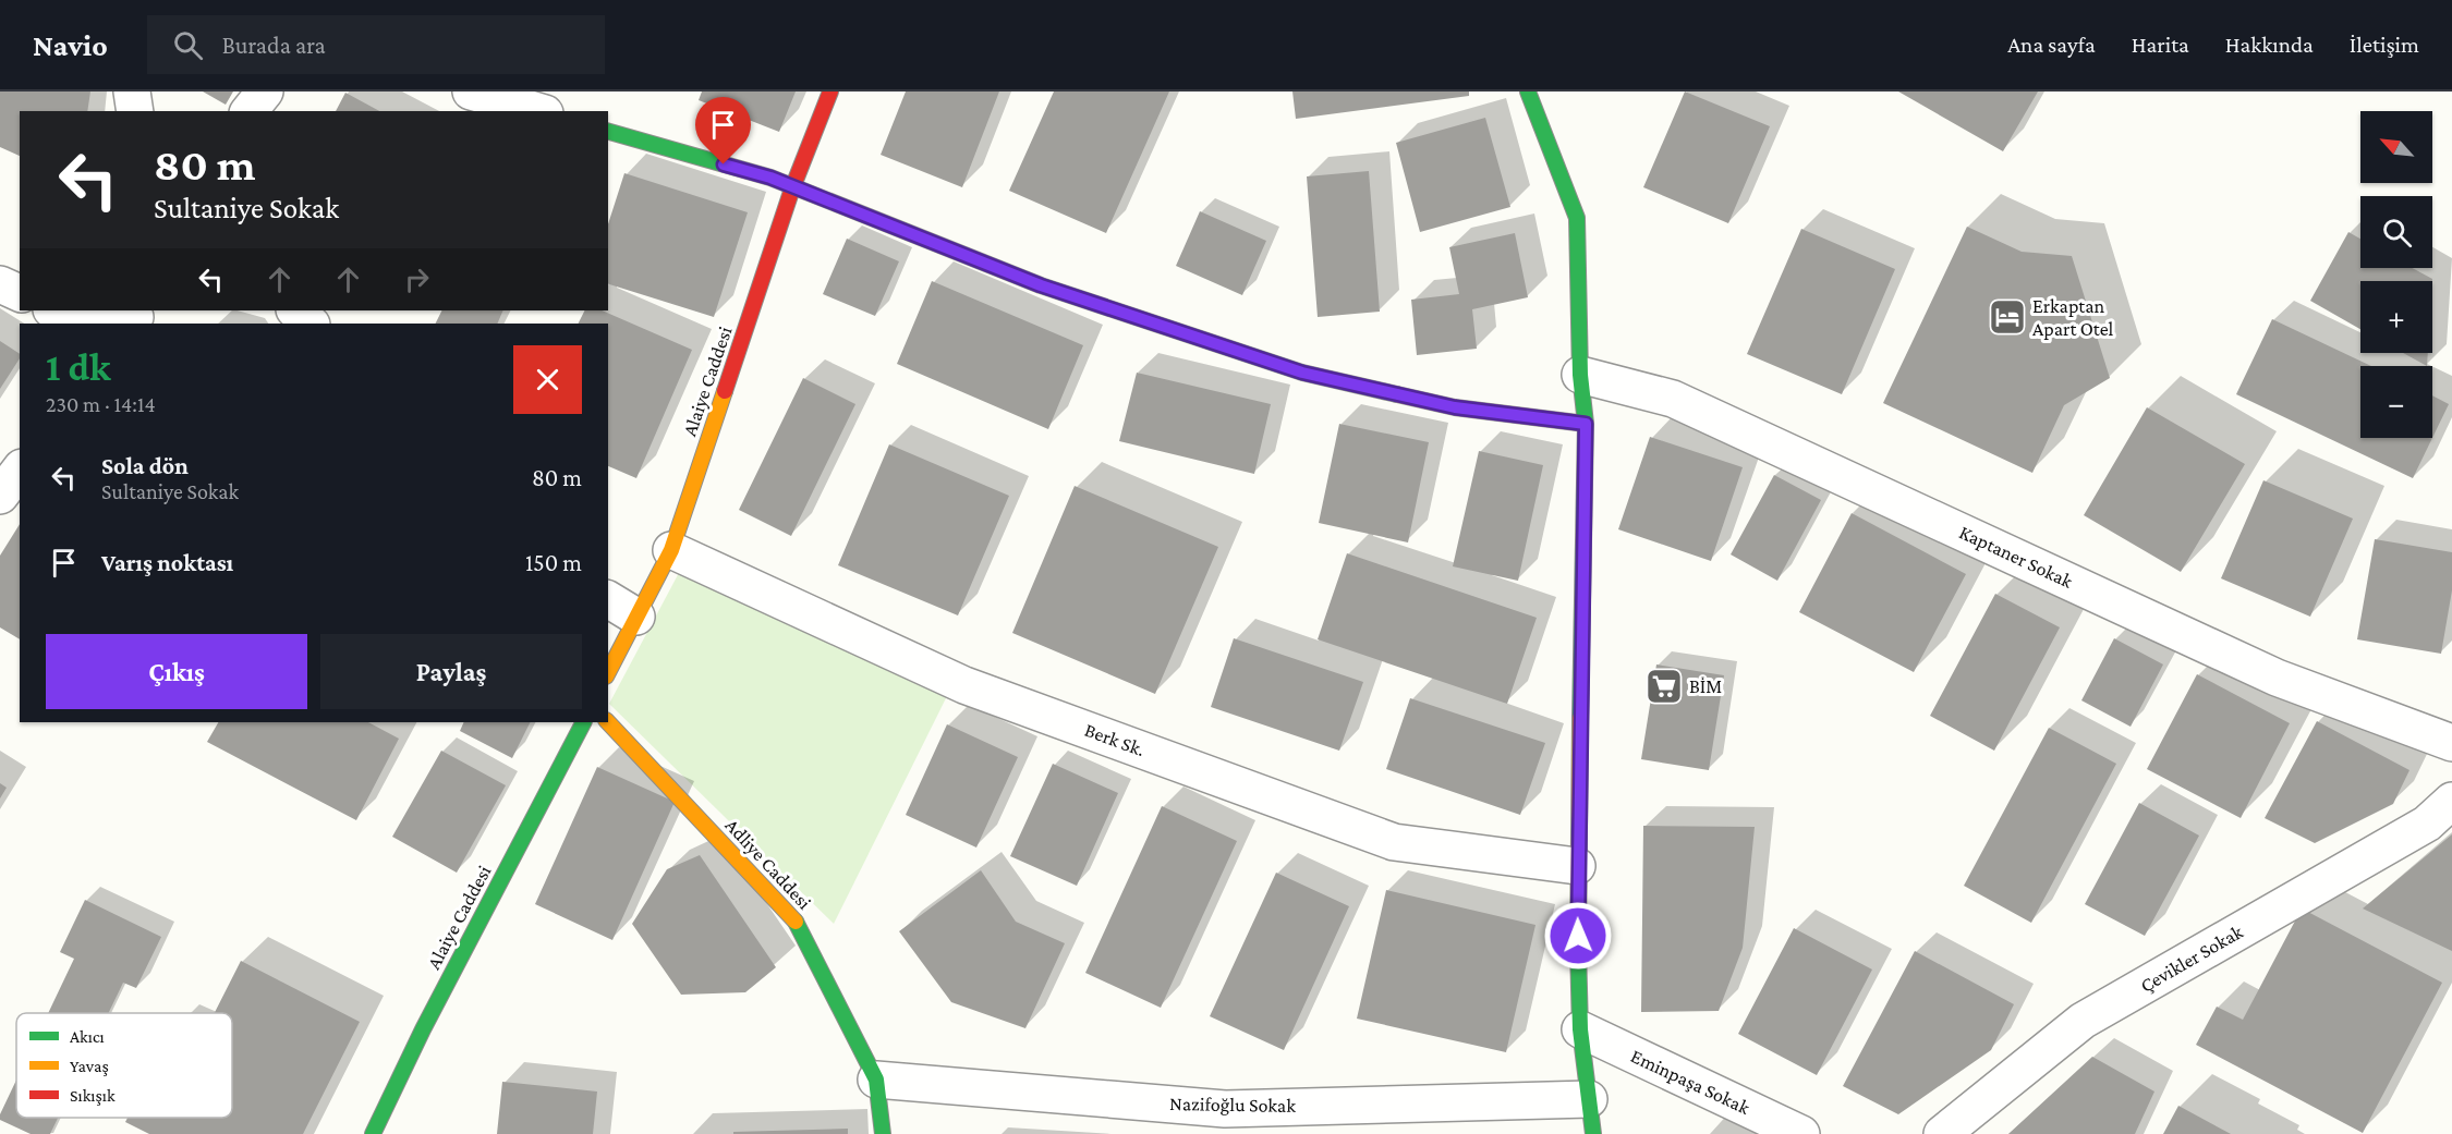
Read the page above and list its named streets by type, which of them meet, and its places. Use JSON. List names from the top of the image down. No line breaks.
{"streets":{"street":["Alaiye Caddesi","Kaptaner Sokak","Berk Sk.","Adliye Caddesi","Çevikler Sokak","Eminpaşa Sokak","Nazifoğlu Sokak"]},"crossings":[["Alaiye Caddesi","Berk Sk."],["Adliye Caddesi","Nazifoğlu Sokak"]],"places":{"hotel":["Erkaptan Apart Otel"],"supermarket":["BİM"]},"legend":["Akıcı","Yavaş","Sıkışık"],"north":"top left","page":{"header":"Navio","search":"Burada ara","nav":["Ana sayfa","Harita","Hakkında","İletişim"],"map_buttons":["+","−"],"turn":["80 m","Sultaniye Sokak"],"heading":["1 dk","230 m · 14:14"],"list":[{"name":"Sola dön","note":"Sultaniye Sokak","value":"80 m"},{"name":"Varış noktası","value":"150 m"}],"buttons":["Çıkış","Paylaş"]}}
